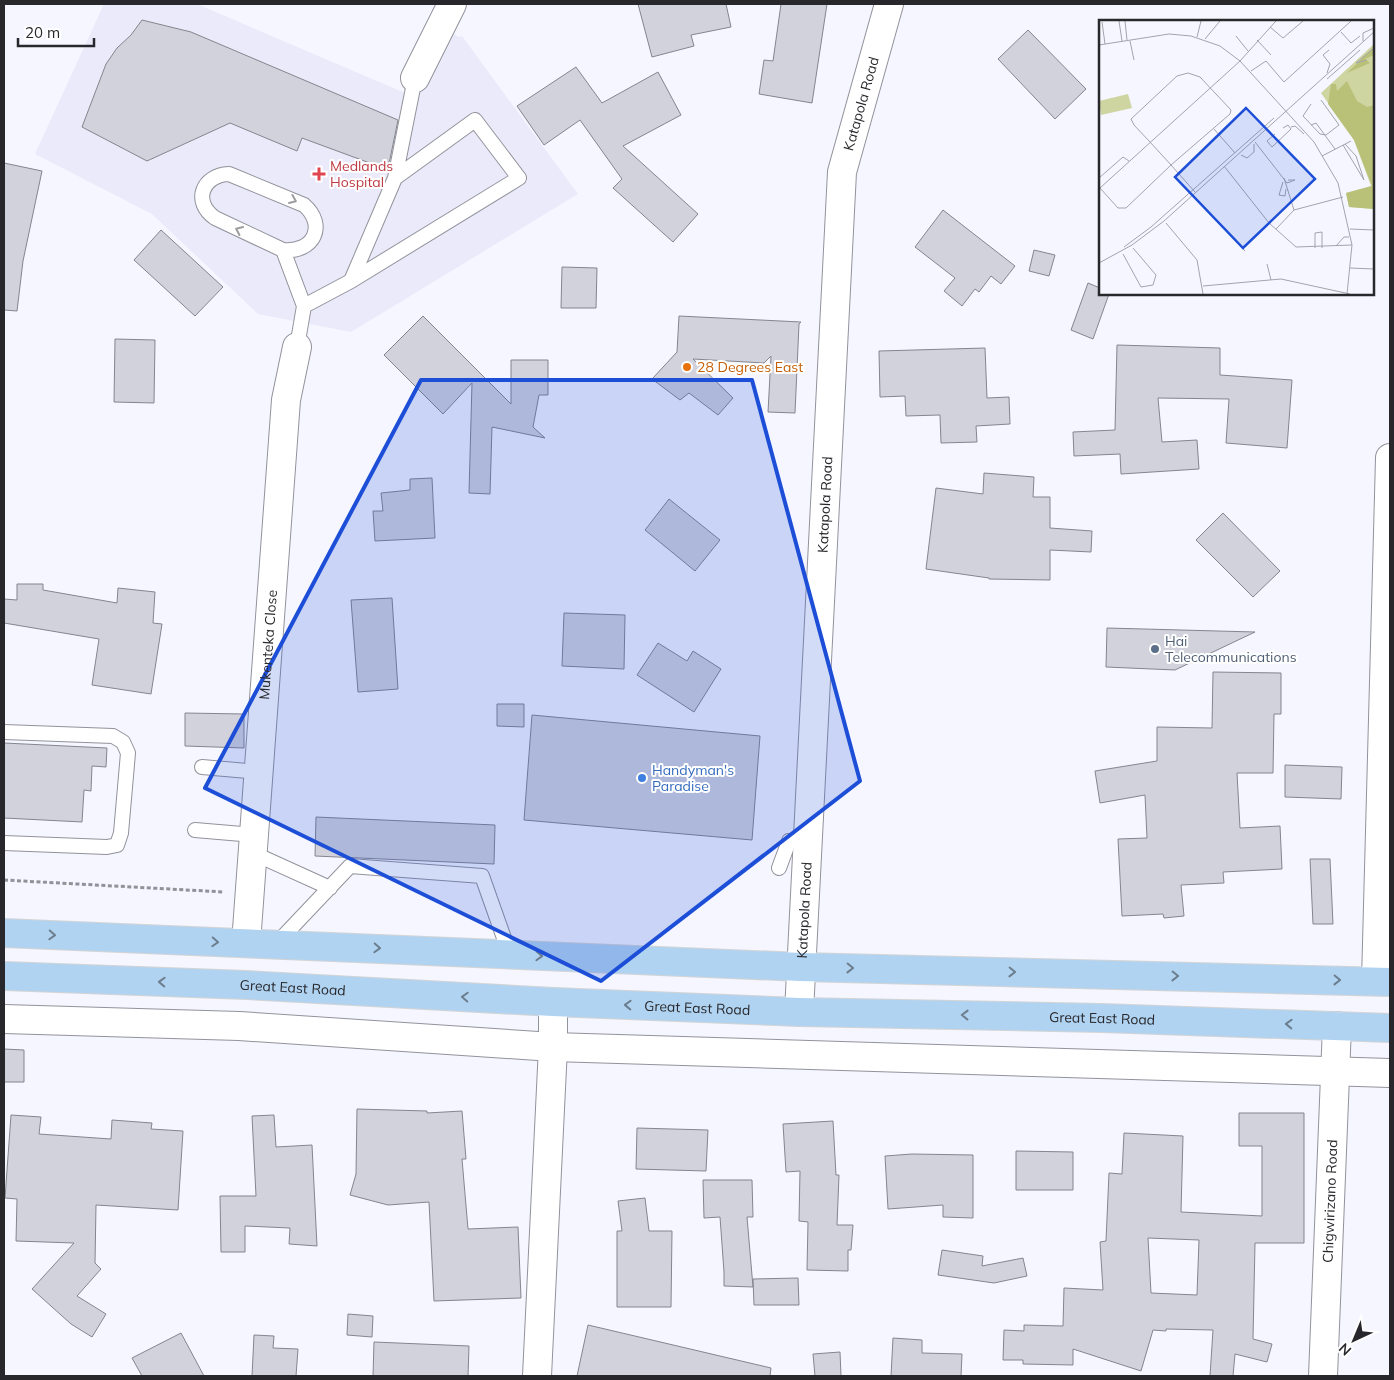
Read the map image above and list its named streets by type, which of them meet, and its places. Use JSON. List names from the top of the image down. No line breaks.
{"streets":{"main road":["Great East Road"],"street":["Katapola Road","Mukenteka Close","Chigwirizano Road"]},"crossings":[["Katapola Road","Great East Road"],["Great East Road","Chigwirizano Road"]],"places":{"health":["Medlands Hospital"],"other":["28 Degrees East","Hai Telecommunications","Handyman's Paradise"]},"scale_bar":"20 m","north":"bottom left"}
